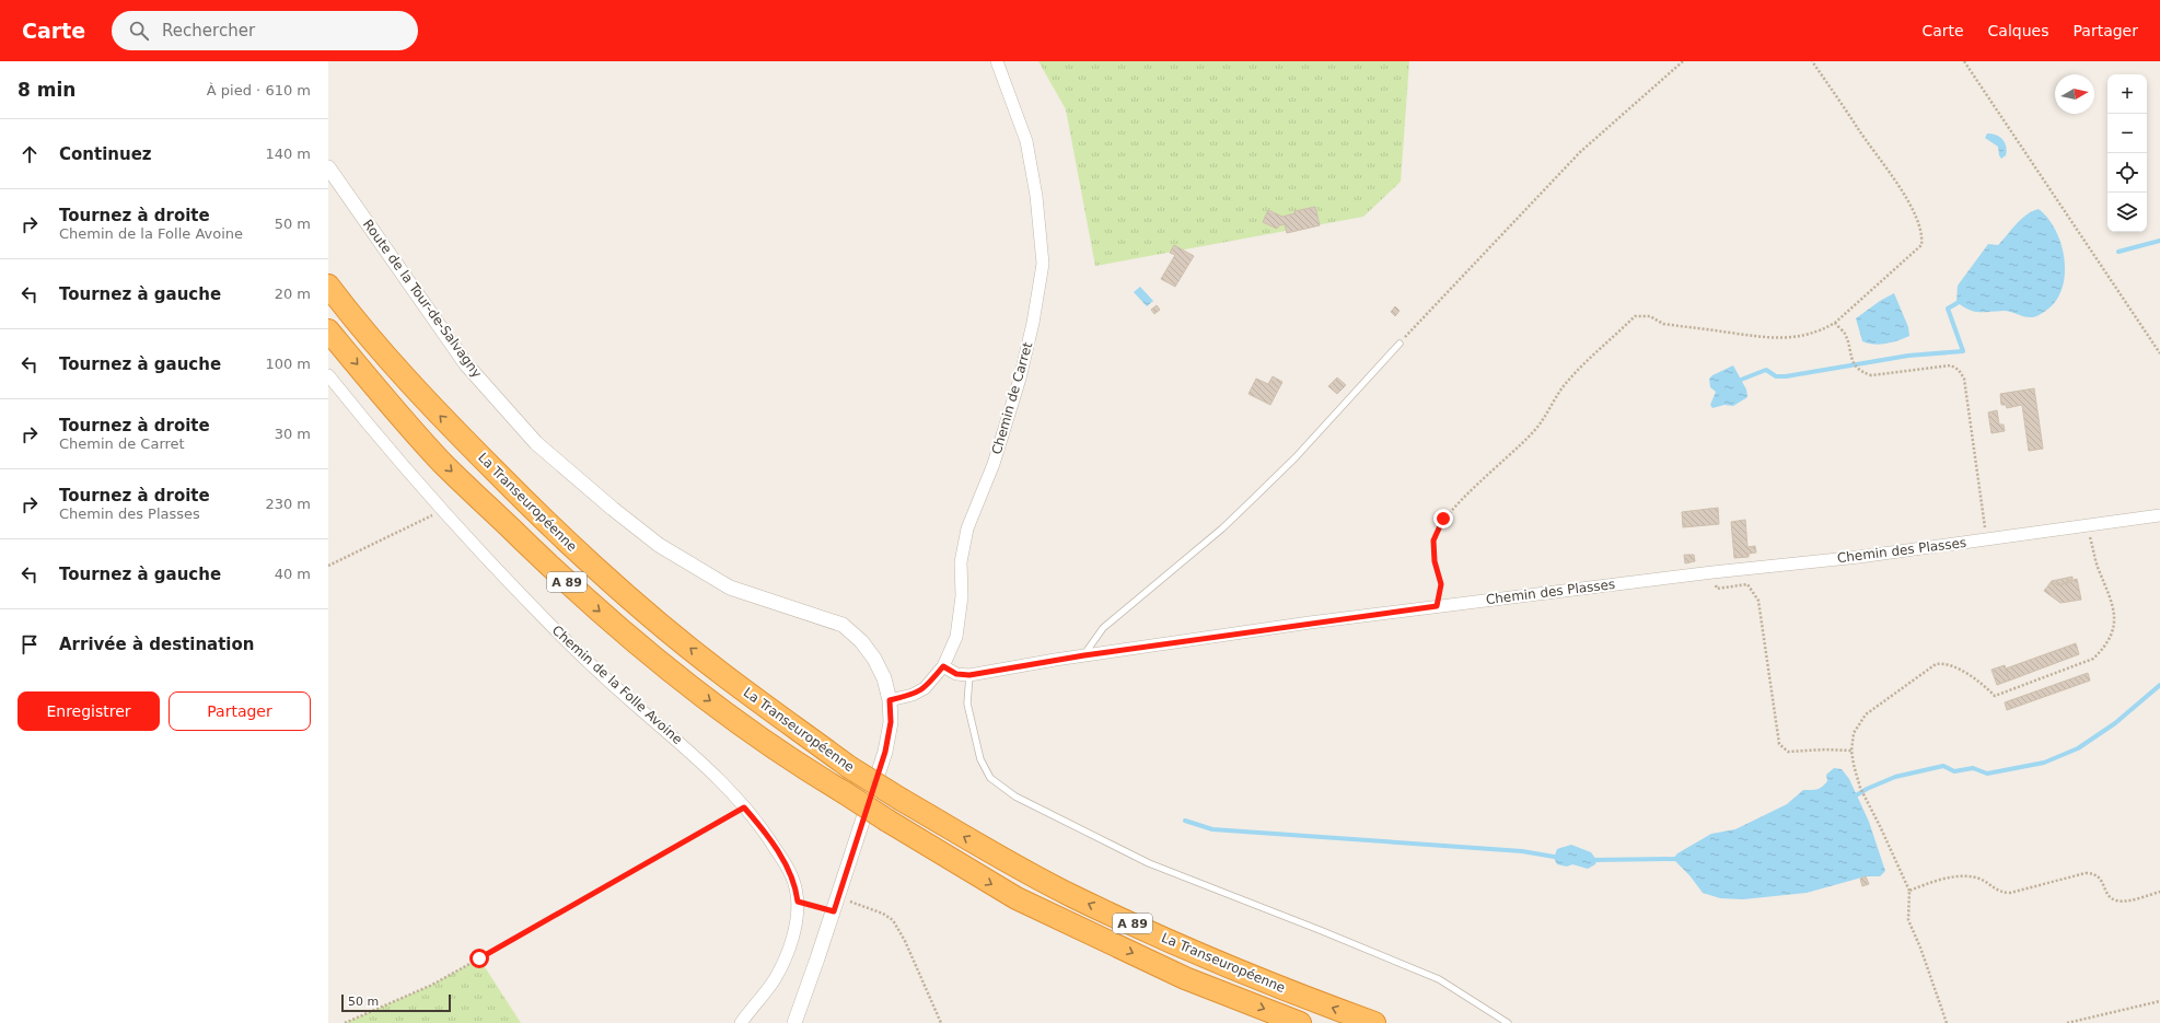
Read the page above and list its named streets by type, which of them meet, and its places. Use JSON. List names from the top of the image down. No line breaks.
{"streets":{"highway":["La Transeuropéenne","A 89"],"street":["Route de la Tour-de-Salvagny","Chemin de Carret","Chemin des Plasses","Chemin de la Folle Avoine"]},"crossings":[["Route de la Tour-de-Salvagny","Chemin de Carret"],["Chemin de Carret","Chemin des Plasses"]],"scale_bar":"50 m","north":"right","page":{"header":"Carte","search":"Rechercher","nav":["Carte","Calques","Partager"],"heading":["8 min","À pied · 610 m"],"map_buttons":["+","−"],"list":[["Continuez","140 m"],["Tournez à droite","Chemin de la Folle Avoine","50 m"],["Tournez à gauche","20 m"],["Tournez à gauche","100 m"],["Tournez à droite","Chemin de Carret","30 m"],["Tournez à droite","Chemin des Plasses","230 m"],["Tournez à gauche","40 m"],"Arrivée à destination"],"buttons":["Enregistrer","Partager"],"scale":"50 m"}}
